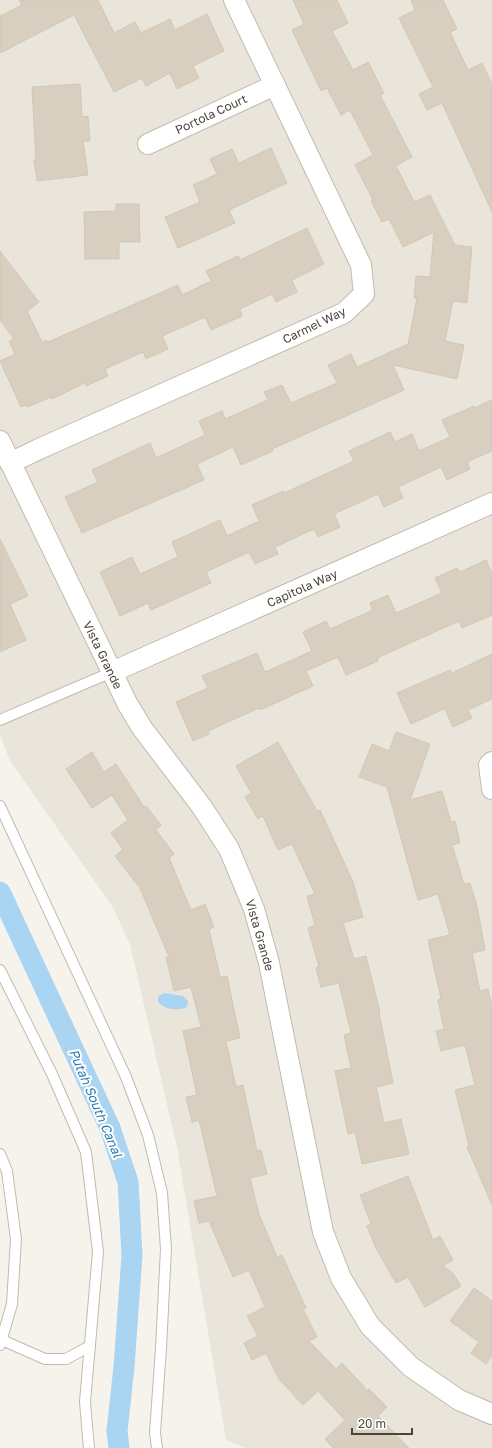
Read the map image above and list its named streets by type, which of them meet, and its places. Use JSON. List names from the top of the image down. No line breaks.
{"streets":{"street":["Portola Court","Carmel Way","Capitola Way","Vista Grande"]},"crossings":[["Portola Court","Carmel Way"],["Carmel Way","Vista Grande"],["Capitola Way","Vista Grande"]],"water":["Putah South Canal"],"scale_bar":"20 m"}
